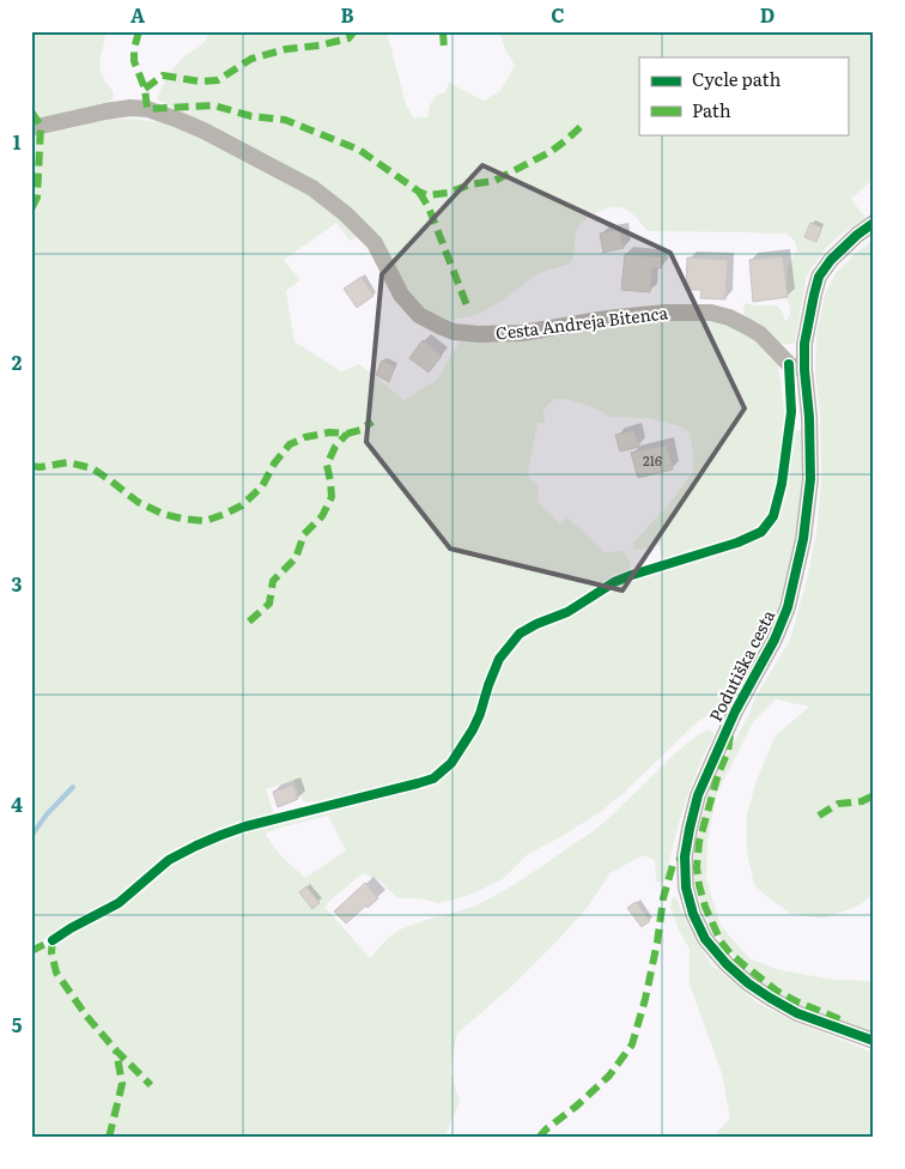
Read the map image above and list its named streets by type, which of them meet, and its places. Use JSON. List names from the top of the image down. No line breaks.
{"streets":{"street":["Cesta Andreja Bitenca","Podutiška cesta"]},"crossings":[["Cesta Andreja Bitenca","Podutiška cesta"]],"house_numbers":["216"],"legend":["Cycle path","Path"],"grid":{"columns":["A","B","C","D"],"rows":["1","2","3","4","5"]}}
